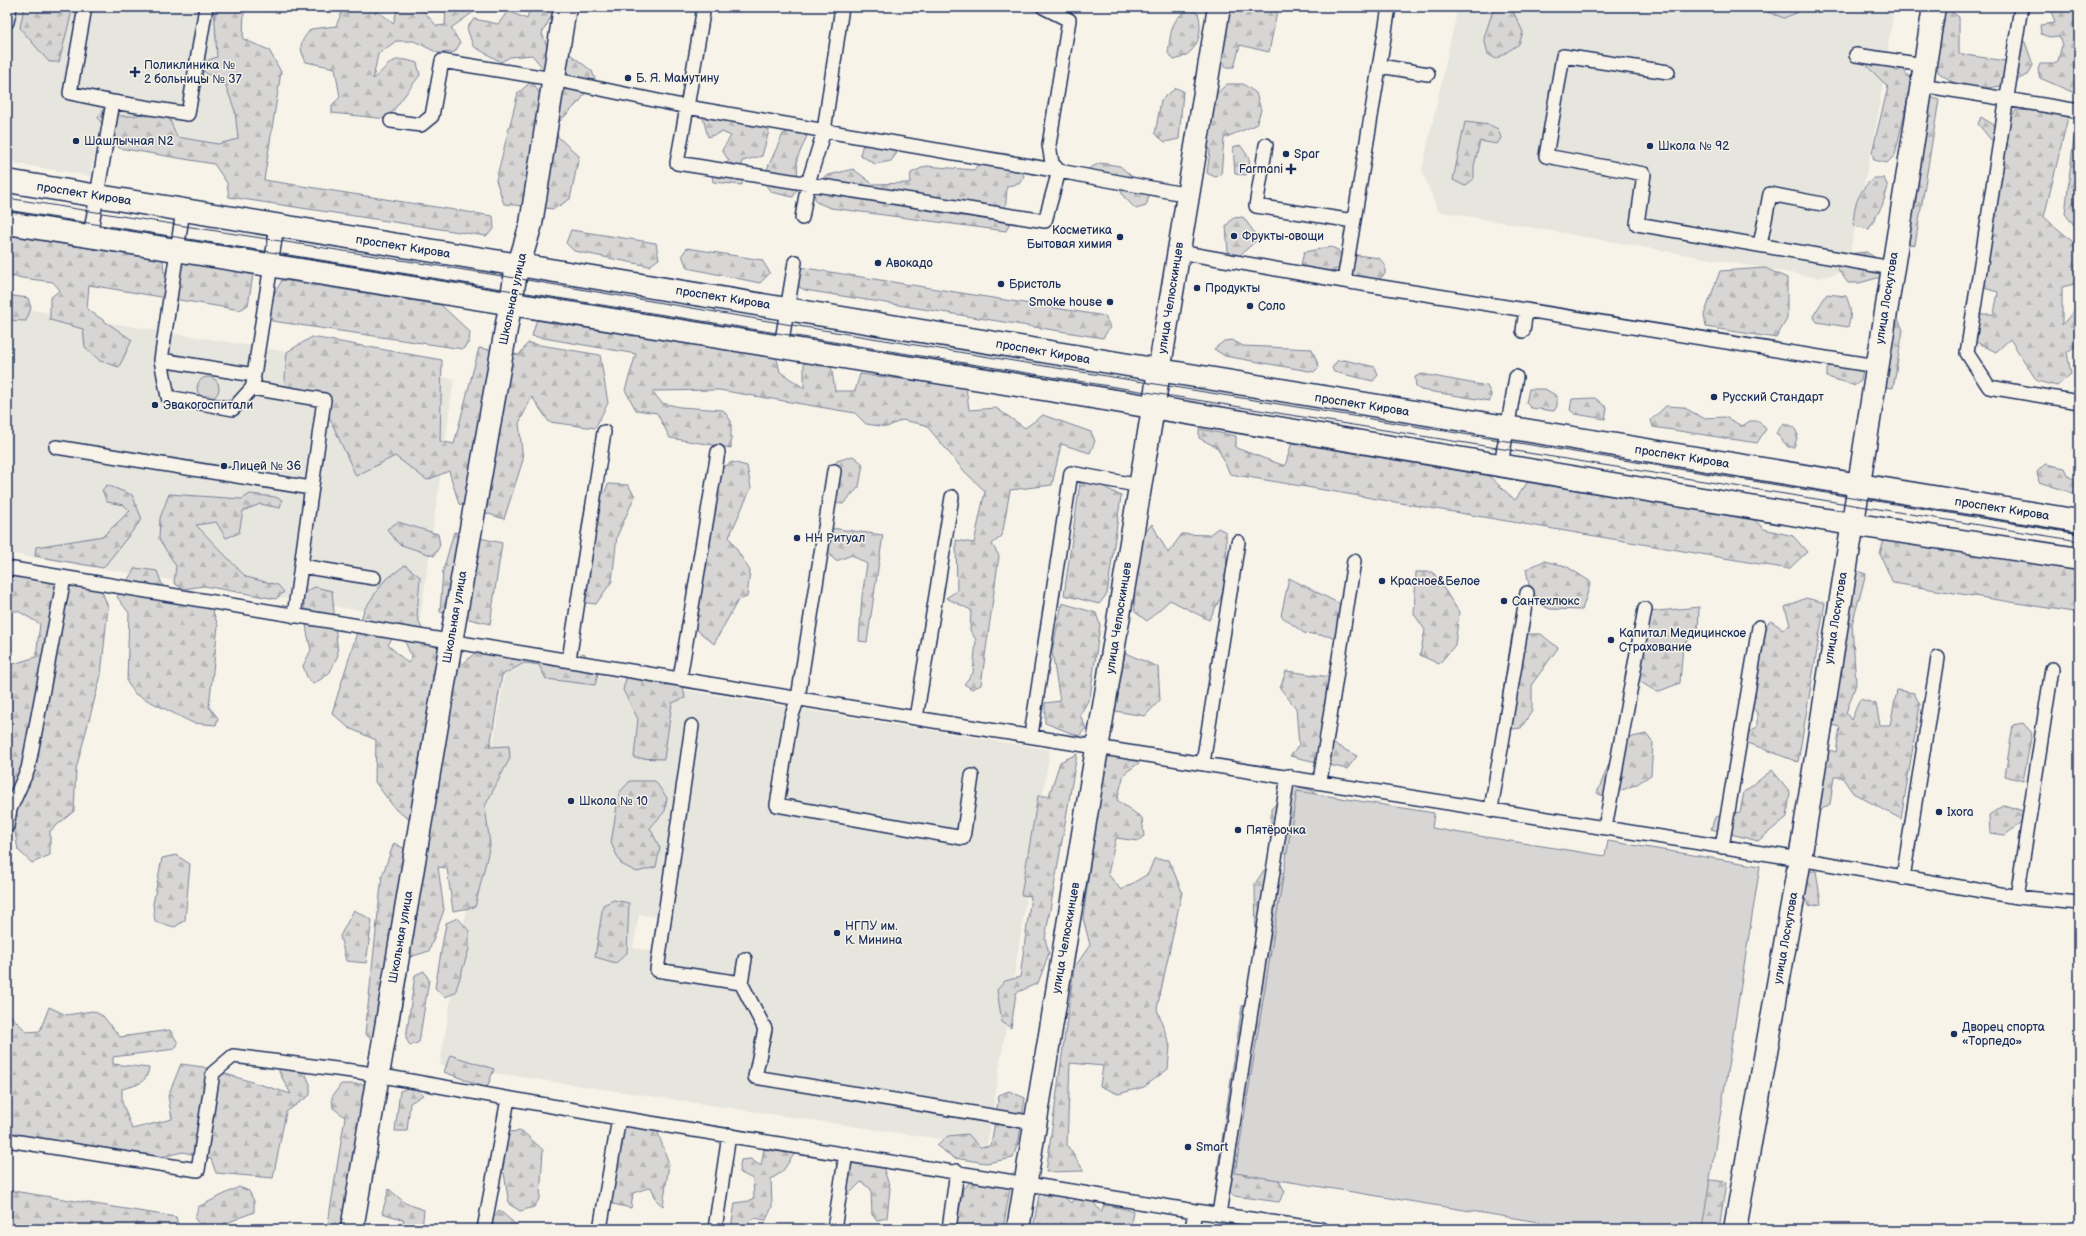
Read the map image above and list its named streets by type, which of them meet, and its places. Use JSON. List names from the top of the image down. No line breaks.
{"streets":{"street":["проспект Кирова","улица Челюскинцев","улица Лоскутова","Школьная улица"]},"crossings":[["проспект Кирова","улица Челюскинцев"],["проспект Кирова","улица Лоскутова"],["проспект Кирова","Школьная улица"]],"places":{"health":["Поликлиника № 2 больницы № 37","Farmani"],"other":["Б. Я. Мамутину","Шашлычная N2","Школа № 92","Spar","Фрукты-овощи","Косметика Бытовая химия","Авокадо","Бристоль","Продукты","Smoke house","Соло","Русский Стандарт","Эвакогоспитали","Лицей № 36","НН Ритуал","Красное&Белое","Сантехлюкс","Капитал Медицинское Страхование","Школа № 10","Ixora","Пятёрочка","НГПУ им. К. Минина","Дворец спорта «Торпедо»","Smart"]}}
